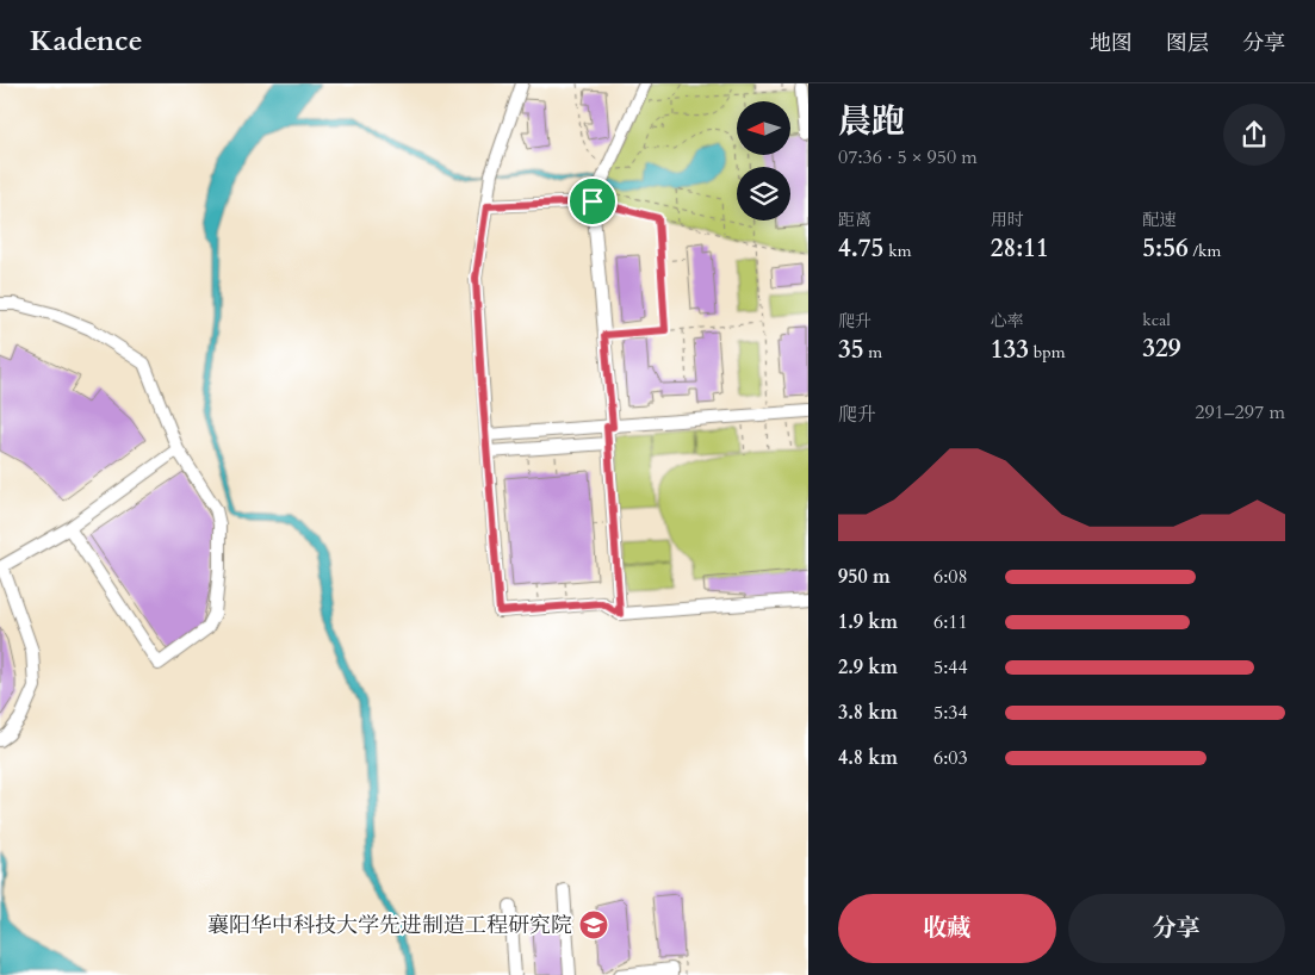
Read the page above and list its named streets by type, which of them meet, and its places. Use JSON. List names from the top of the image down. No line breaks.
{"places":{"school or university":["襄阳华中科技大学先进制造工程研究院"]},"north":"left","page":{"header":"Kadence","nav":["地图","图层","分享"],"heading":["晨跑","07:36 · 5 × 950 m"],"stats":[["距离","4.75 km"],["用时","28:11"],["配速","5:56 /km"],["爬升","35 m"],["心率","133 bpm"],["kcal","329"]],"chart":["爬升","291–297 m"],"list":[{"name":"950 m","note":"6:08"},{"name":"1.9 km","note":"6:11"},{"name":"2.9 km","note":"5:44"},{"name":"3.8 km","note":"5:34"},{"name":"4.8 km","note":"6:03"}],"buttons":["收藏","分享"]}}
